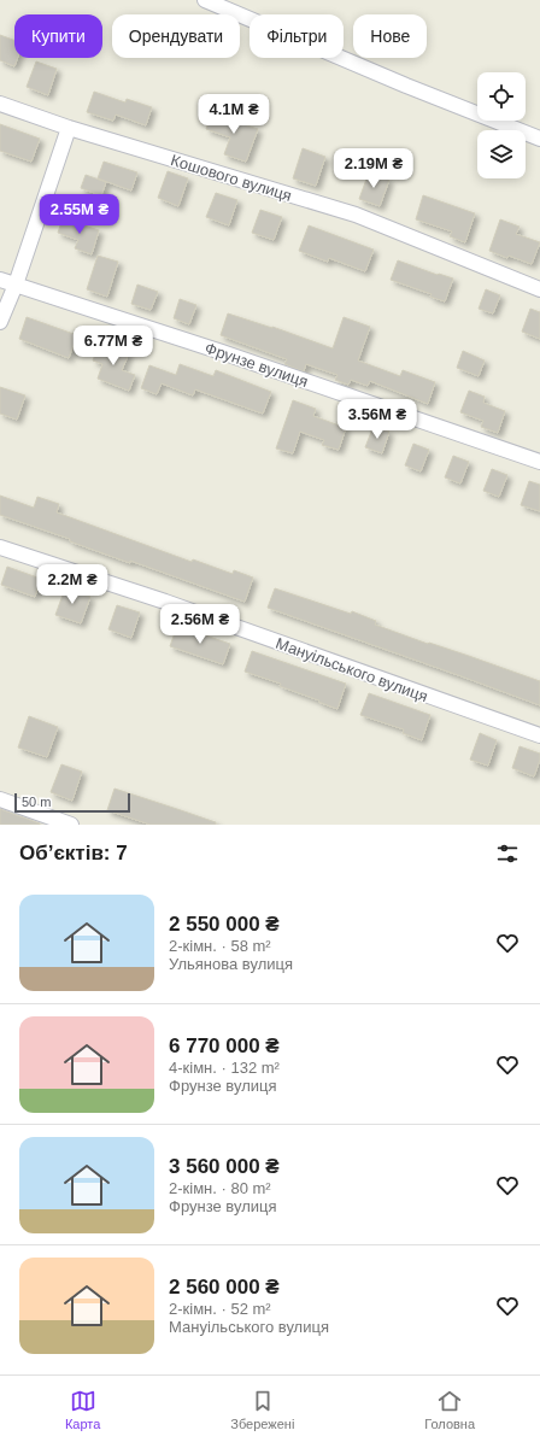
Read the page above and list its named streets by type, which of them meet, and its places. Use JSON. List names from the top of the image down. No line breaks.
{"streets":{"street":["Кошового вулиця","Фрунзе вулиця","Мануільського вулиця"]},"scale_bar":"50 m","page":{"chip":["Купити","Орендувати","Фільтри","Нове"],"price":["4.1M ₴","2.19M ₴","2.55M ₴","6.77M ₴","3.56M ₴","2.2M ₴","2.56M ₴"],"scale":"50 m","heading":"Об’єктів: 7","list":[{"name":"2 550 000 ₴","note":"2-кімн. · 58 m² · Ульянова вулиця"},{"name":"6 770 000 ₴","note":"4-кімн. · 132 m² · Фрунзе вулиця"},{"name":"3 560 000 ₴","note":"2-кімн. · 80 m² · Фрунзе вулиця"},{"name":"2 560 000 ₴","note":"2-кімн. · 52 m² · Мануільського вулиця"}],"tabs":["Карта","Збережені","Головна"]}}
